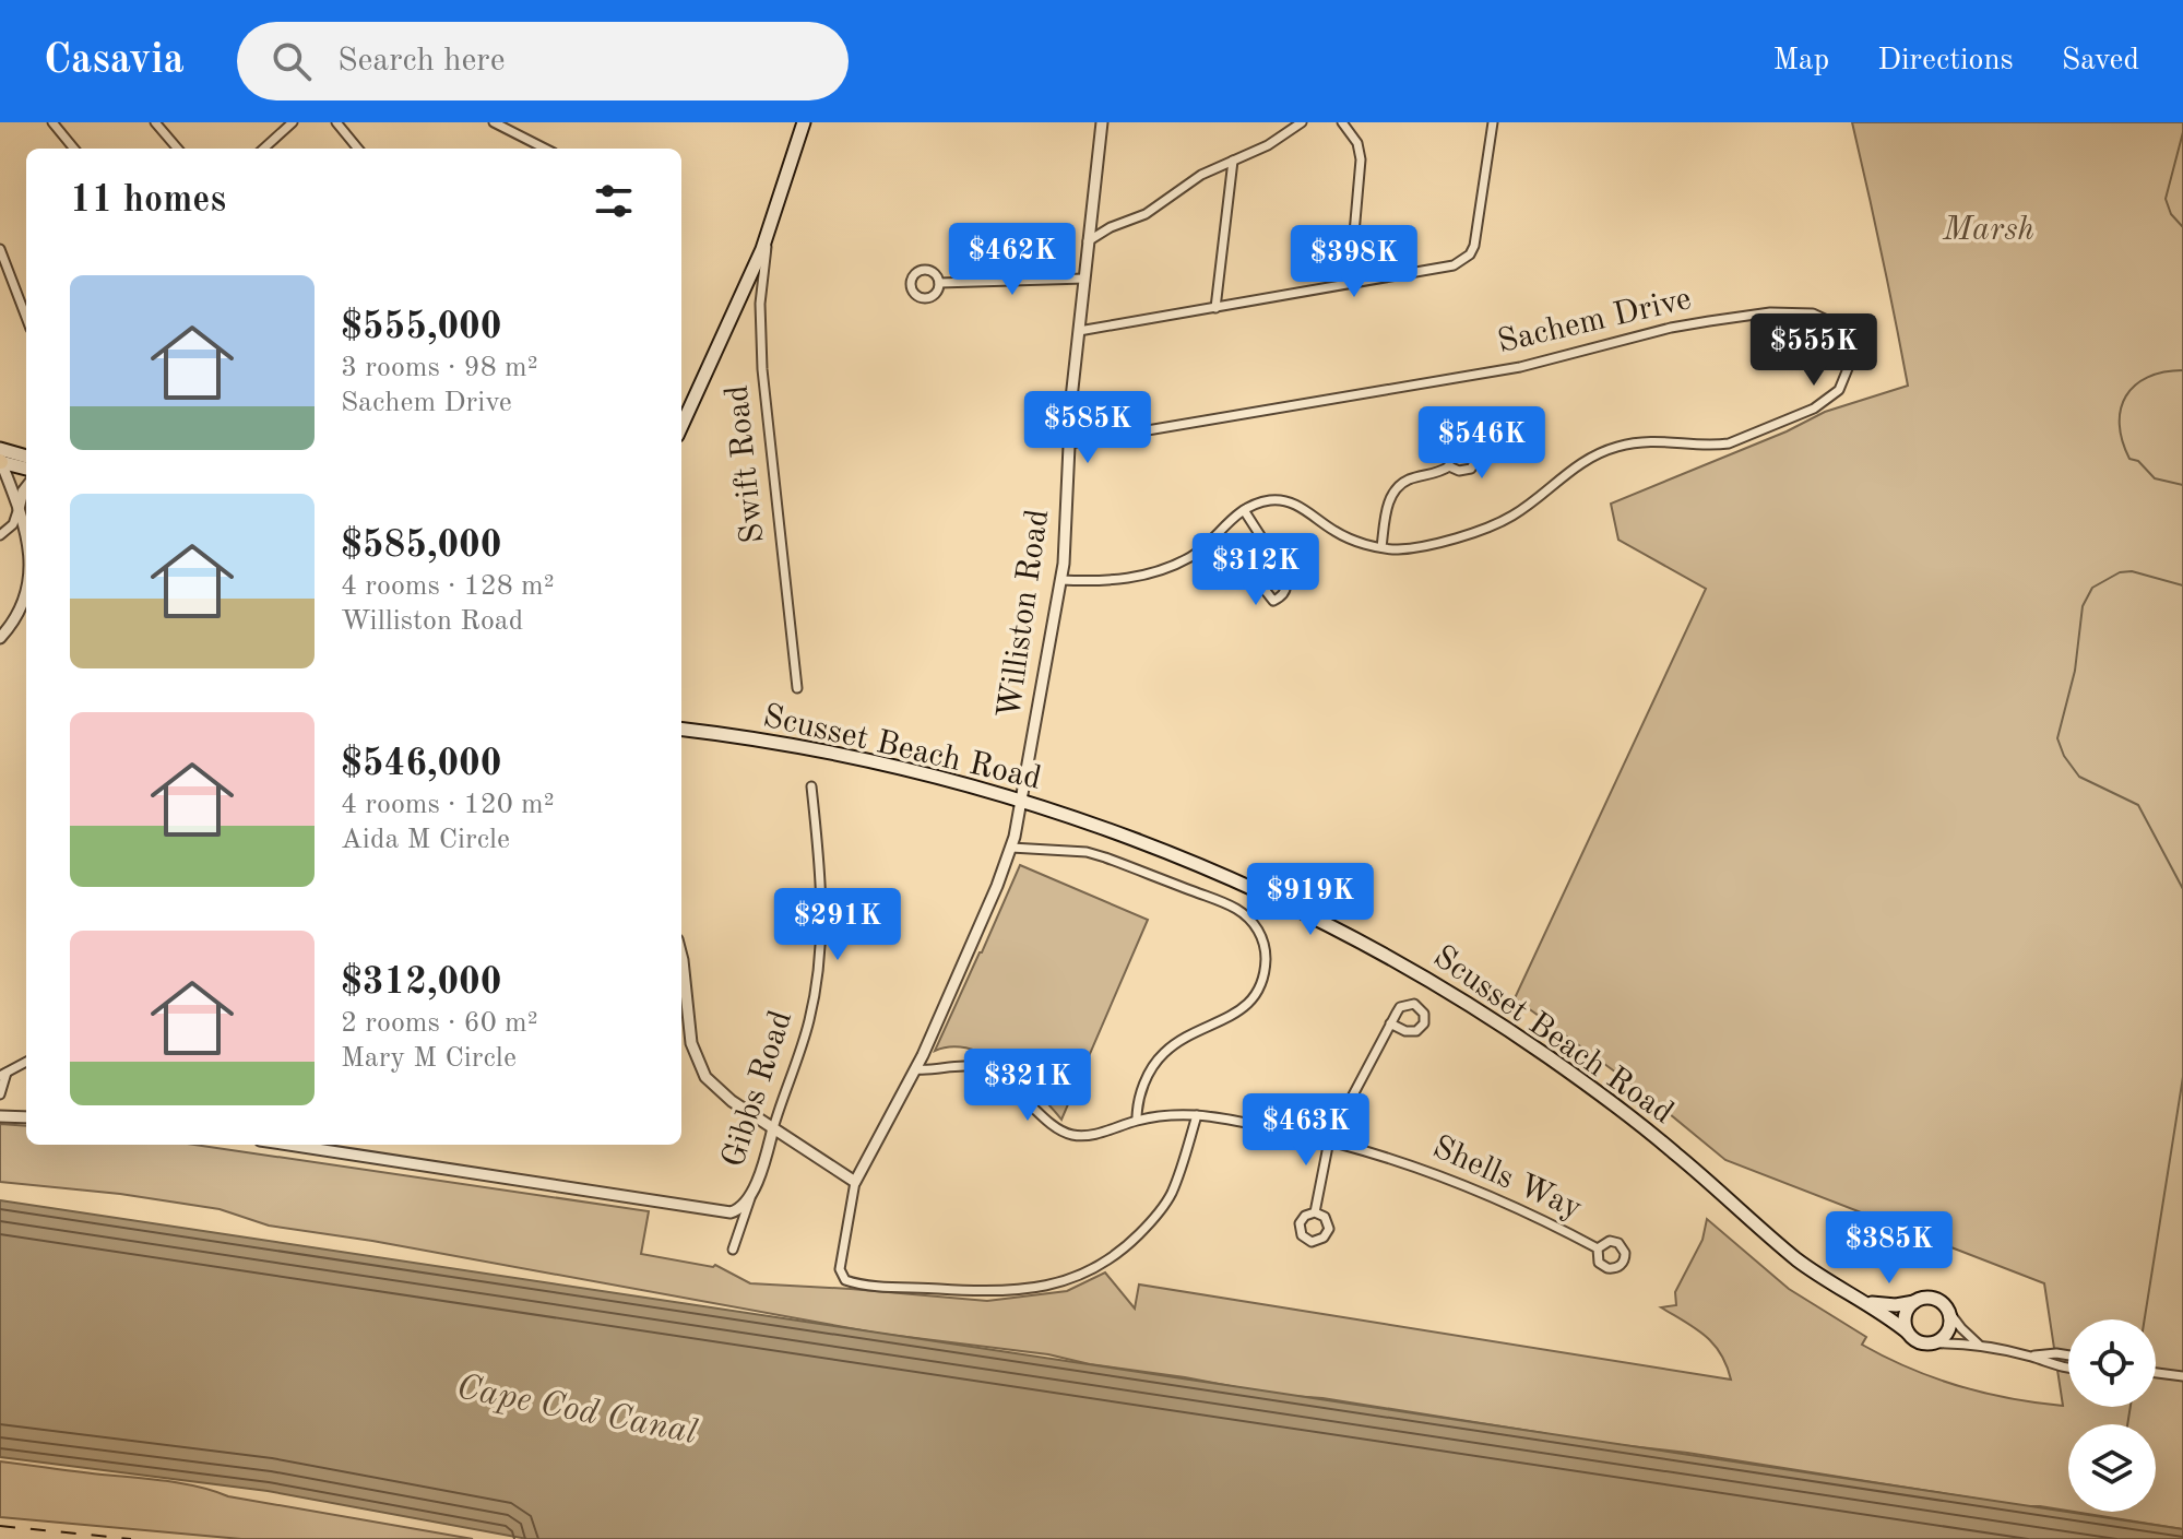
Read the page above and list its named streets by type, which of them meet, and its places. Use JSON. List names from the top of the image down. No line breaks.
{"streets":{"main road":["Scusset Beach Road"],"street":["Sachem Drive","Swift Road","Williston Road","Gibbs Road","Shells Way"]},"crossings":[["Sachem Drive","Williston Road"],["Williston Road","Scusset Beach Road"],["Williston Road","Shells Way"]],"water":["Cape Cod Canal"],"parks":["Marsh"],"page":{"header":"Casavia","search":"Search here","nav":["Map","Directions","Saved"],"heading":"11 homes","price":["$462K","$398K","$555K","$585K","$546K","$312K","$919K","$291K","$321K","$463K","$385K"],"list":[{"name":"$555,000","note":"3 rooms · 98 m² · Sachem Drive"},{"name":"$585,000","note":"4 rooms · 128 m² · Williston Road"},{"name":"$546,000","note":"4 rooms · 120 m² · Aida M Circle"},{"name":"$312,000","note":"2 rooms · 60 m² · Mary M Circle"}]}}
